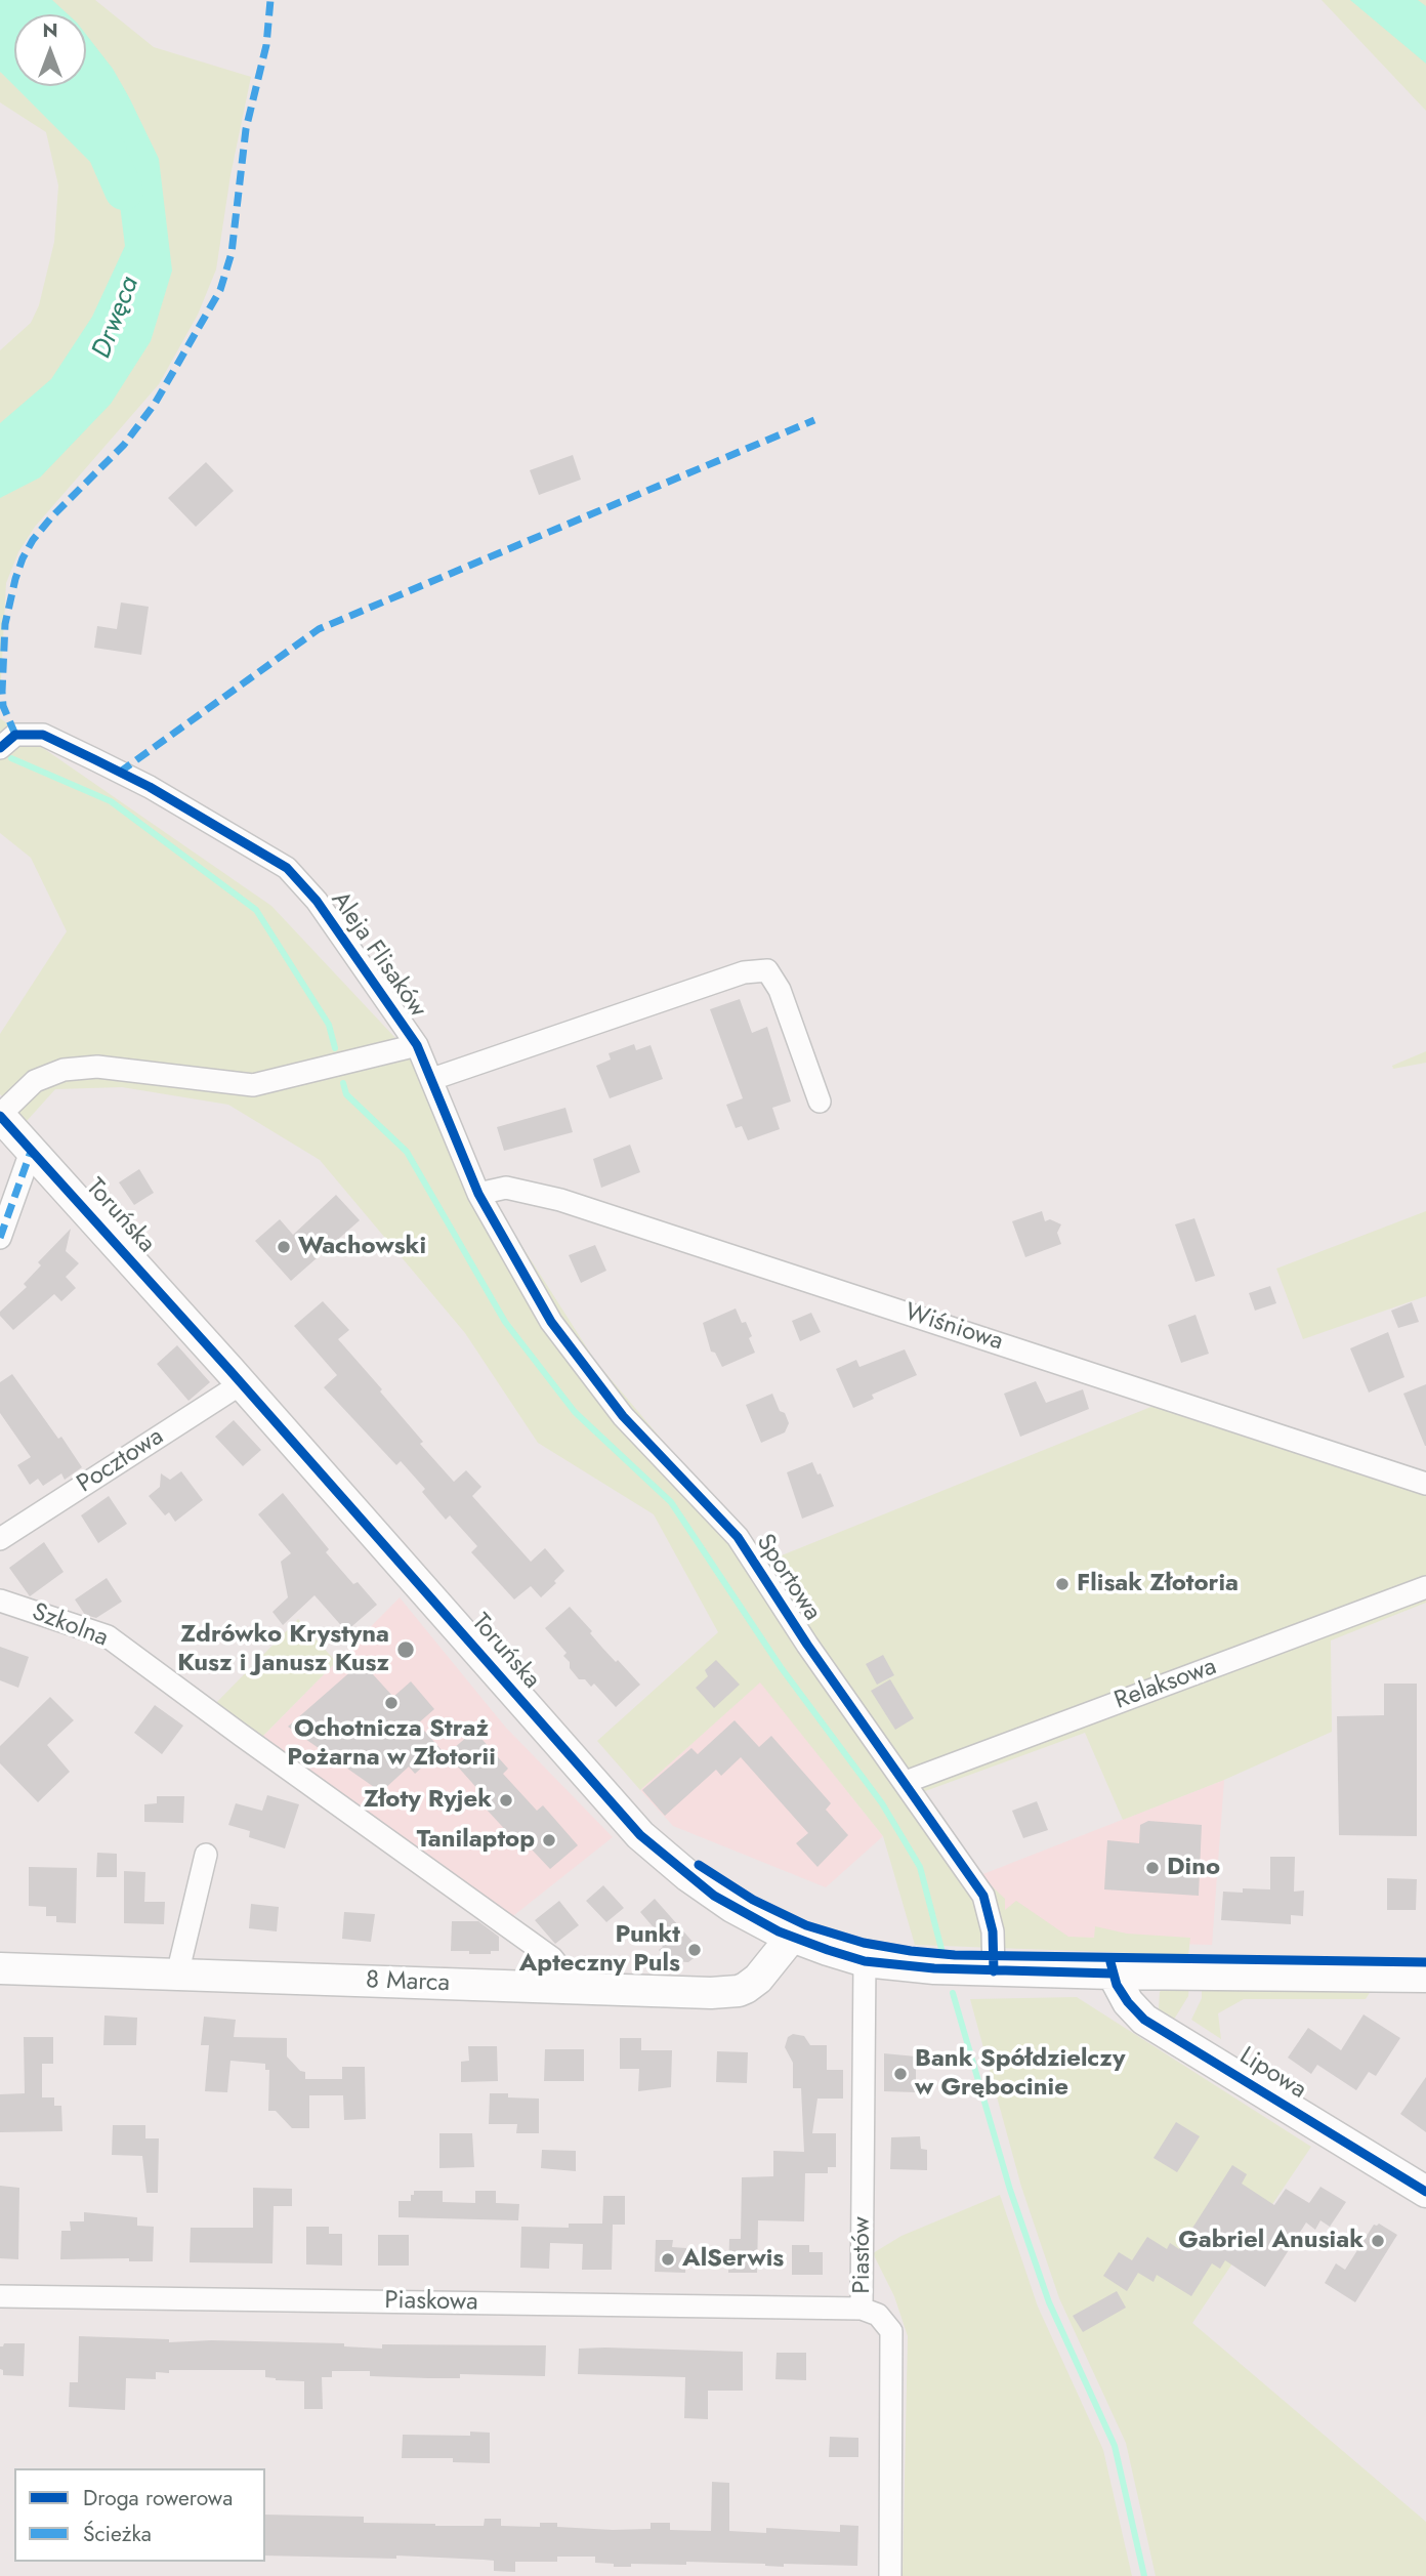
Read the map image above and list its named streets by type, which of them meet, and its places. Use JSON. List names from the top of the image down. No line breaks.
{"streets":{"main road":["Toruńska","8 Marca","Lipowa"],"street":["Aleja Flisaków","Wiśniowa","Pocztowa","Sportowa","Szkolna","Relaksowa","Piastów","Piaskowa"]},"crossings":[["Aleja Flisaków","Wiśniowa"],["Aleja Flisaków","Sportowa"],["Toruńska","Pocztowa"],["Toruńska","Sportowa"],["Toruńska","8 Marca"],["Toruńska","Lipowa"],["Toruńska","Piastów"],["Wiśniowa","Sportowa"],["Sportowa","Relaksowa"],["Szkolna","8 Marca"],["Piastów","Piaskowa"]],"water":["Drwęca"],"places":["Wachowski","Flisak Złotoria","Zdrówko Krystyna Kusz i Janusz Kusz","Ochotnicza Straż Pożarna w Złotorii","Złoty Ryjek","Tanilaptop","Dino","Punkt Apteczny Puls","Bank Spółdzielczy w Grębocinie","Gabriel Anusiak","AlSerwis"],"legend":["Droga rowerowa","Ścieżka"],"north":"top"}
